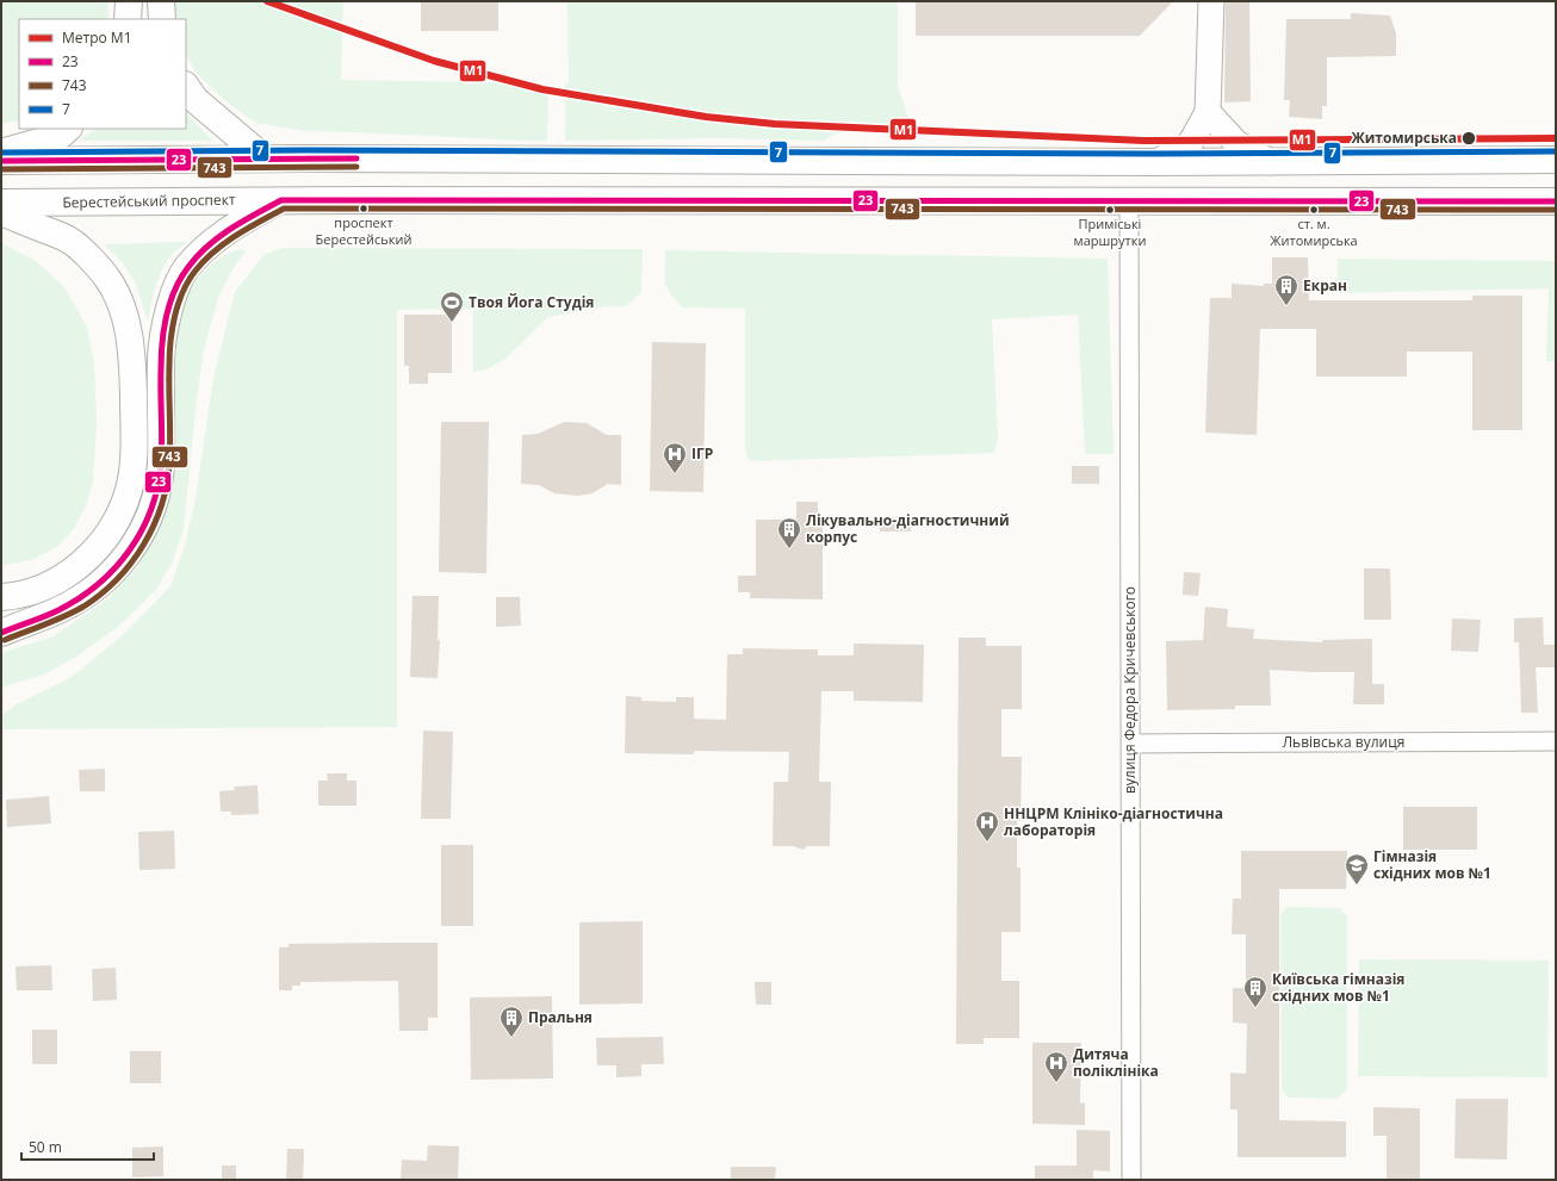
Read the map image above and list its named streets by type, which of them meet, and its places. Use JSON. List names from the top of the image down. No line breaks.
{"streets":{"main road":["Берестейський проспект"],"street":["вулиця Федора Кричевського","Львівська вулиця"]},"crossings":[["Берестейський проспект","вулиця Федора Кричевського"],["вулиця Федора Кричевського","Львівська вулиця"]],"places":{"other":["Житомирська","проспект Берестейський","Приміські маршрутки","ст. м. Житомирська"],"building":["Екран","Лікувально-діагностичний корпус","Київська гімназія східних мов №1","Пральня"],"sports":["Твоя Йога Студiя"],"hospital":["ІГР","ННЦРМ Клініко-діагностична лабораторія","Дитяча поліклініка"],"school or university":["Гімназія східних мов №1"]},"lines":["metro line M1","transit line 7","transit line 23","transit line 743"],"legend":["Метро M1","23","743","7"],"scale_bar":"50 m"}
